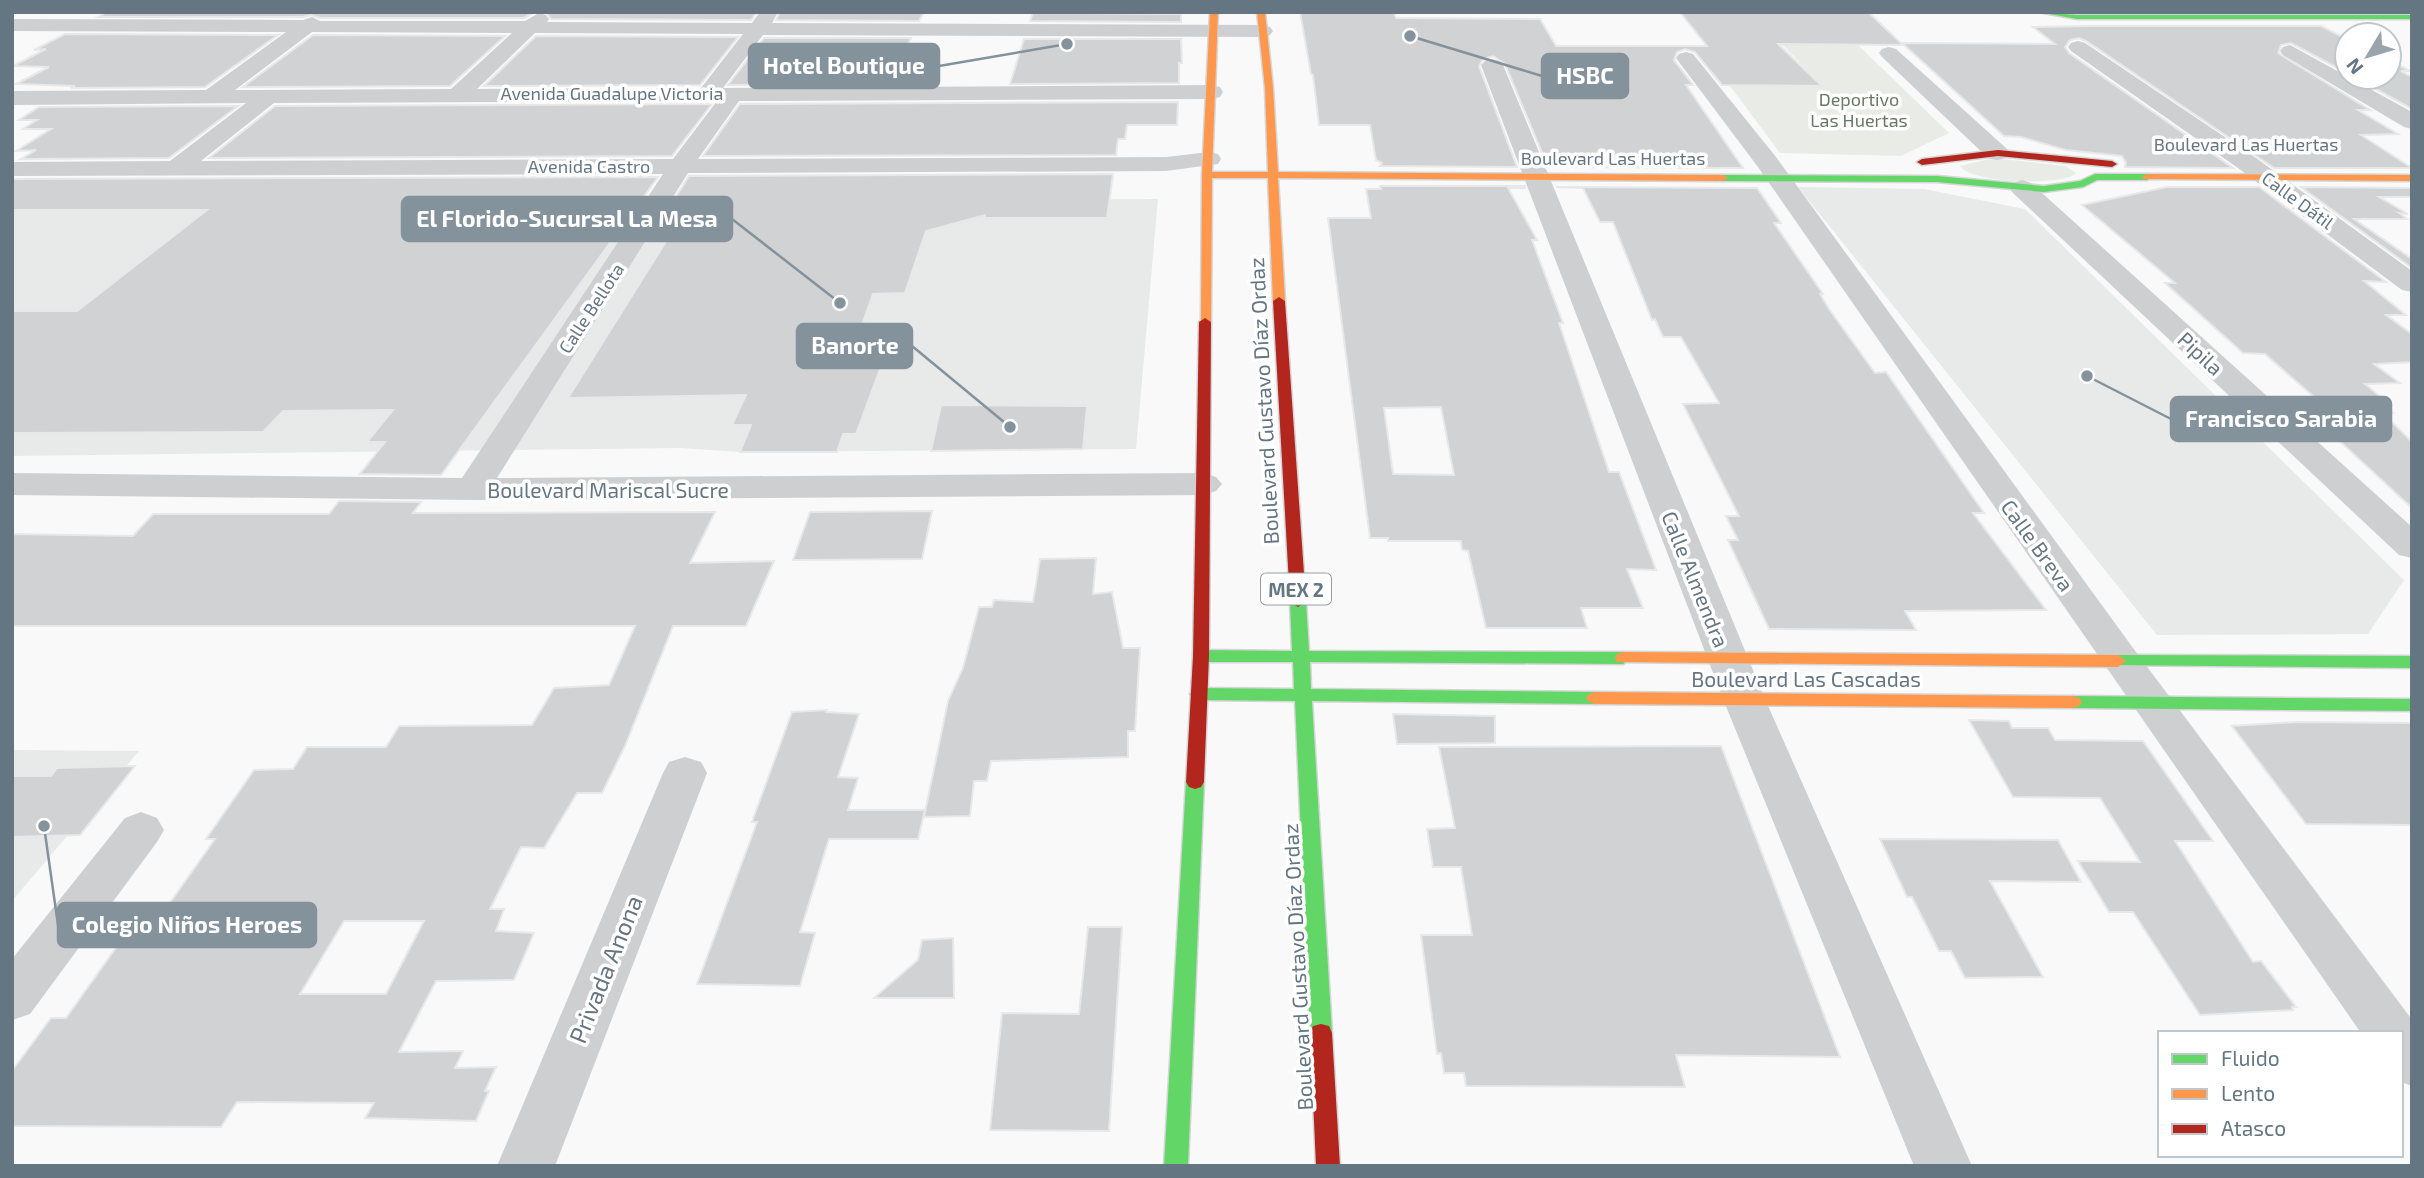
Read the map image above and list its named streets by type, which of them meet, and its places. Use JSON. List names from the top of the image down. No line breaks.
{"streets":{"main road":["Boulevard Las Huertas","Boulevard Gustavo Díaz Ordaz","MEX 2","Boulevard Las Cascadas"],"street":["Avenida Guadalupe Victoria","Avenida Castro","Calle Dátil","Calle Bellota","Pipila","Boulevard Mariscal Sucre","Calle Breva","Calle Almendra","Privada Anona"]},"crossings":[["Avenida Guadalupe Victoria","Calle Bellota"],["Boulevard Las Huertas","Avenida Castro"],["Boulevard Las Huertas","Calle Dátil"],["Boulevard Las Huertas","Pipila"],["Boulevard Las Huertas","Boulevard Gustavo Díaz Ordaz"],["Boulevard Las Huertas","Calle Breva"],["Boulevard Las Huertas","Calle Almendra"],["Avenida Castro","Calle Bellota"],["Calle Bellota","Boulevard Mariscal Sucre"],["Boulevard Gustavo Díaz Ordaz","Boulevard Las Cascadas"],["Calle Breva","Boulevard Las Cascadas"],["Calle Almendra","Boulevard Las Cascadas"]],"parks":["Deportivo Las Huertas"],"places":["HSBC","Hotel Boutique","El Florido-Sucursal La Mesa","Francisco Sarabia","Banorte","Colegio Niños Heroes"],"legend":["Fluido","Lento","Atasco"],"north":"bottom left"}
